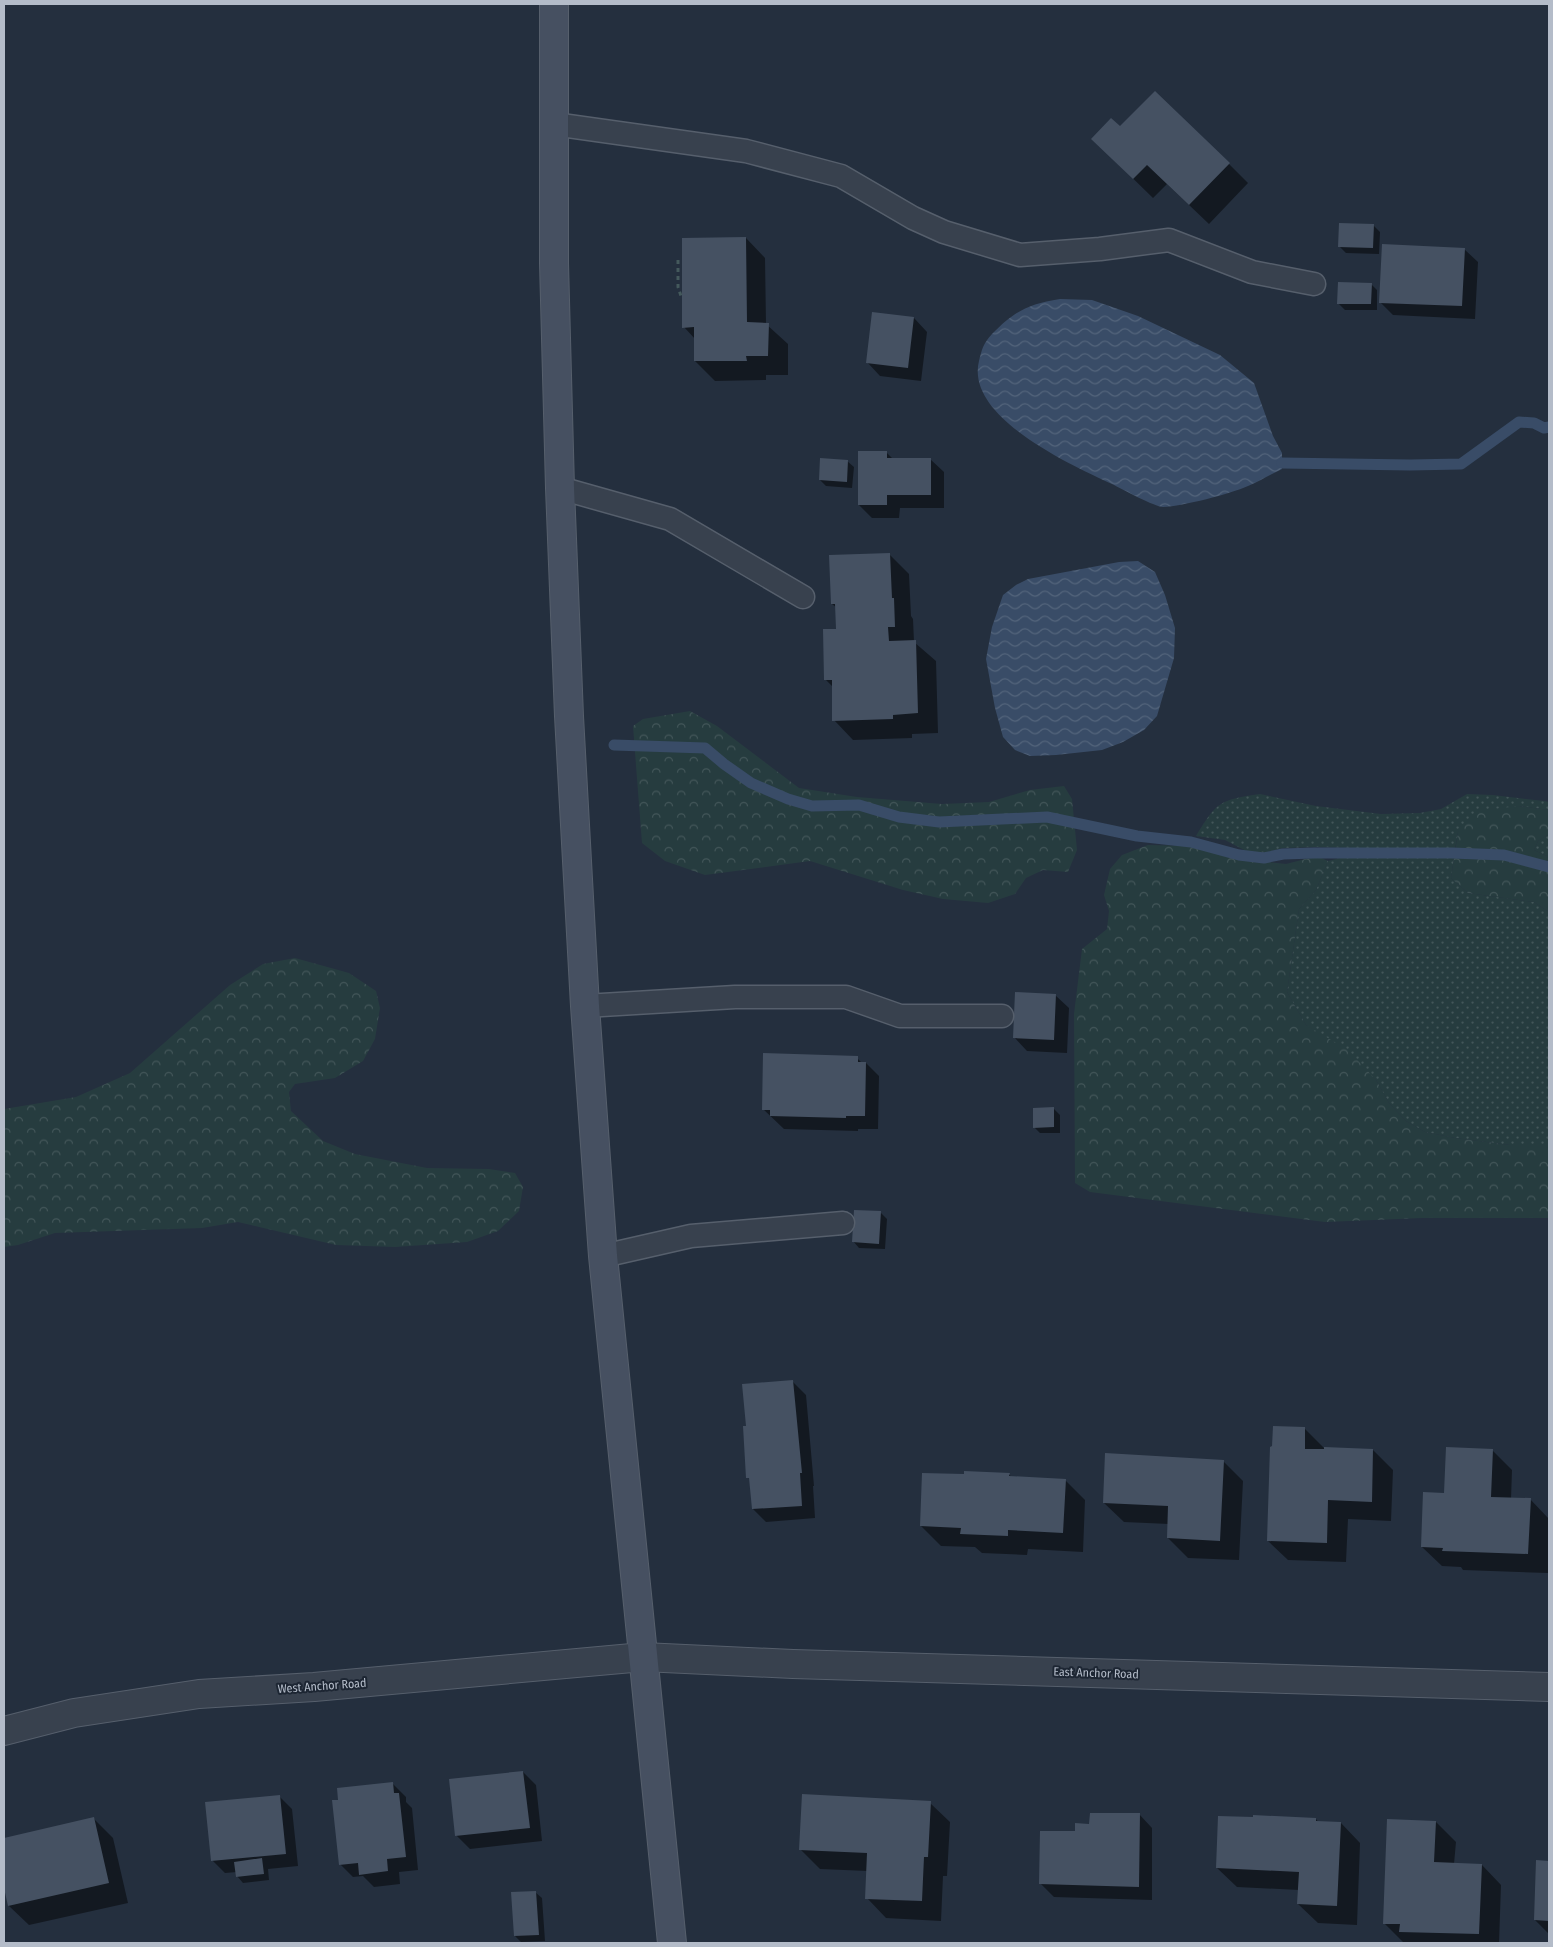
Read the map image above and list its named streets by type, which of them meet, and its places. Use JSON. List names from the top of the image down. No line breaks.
{"streets":{"street":["East Anchor Road","West Anchor Road"]},"crossings":[["East Anchor Road","West Anchor Road"]]}
